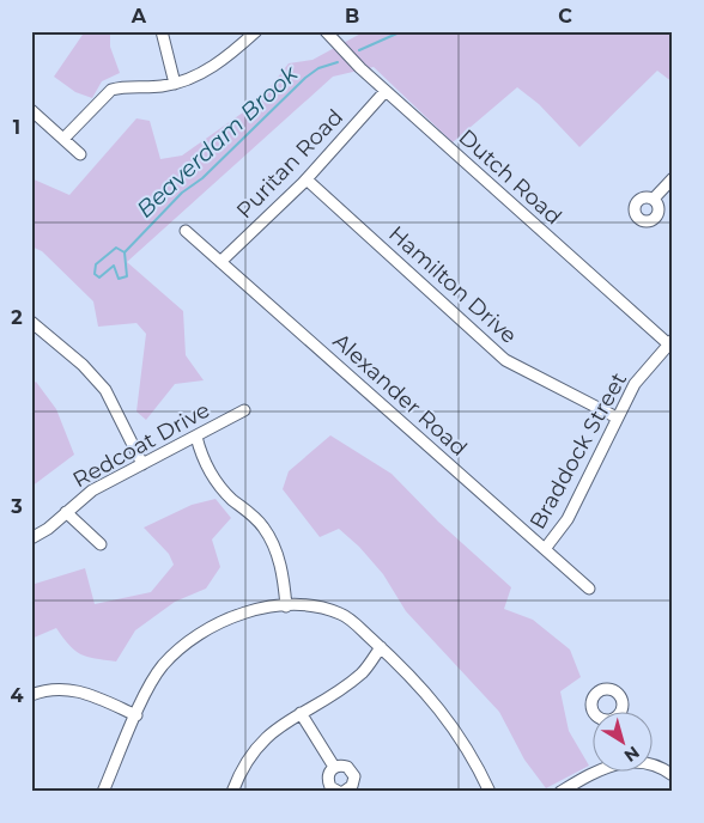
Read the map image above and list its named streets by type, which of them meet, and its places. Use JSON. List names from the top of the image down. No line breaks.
{"streets":{"street":["Puritan Road","Dutch Road","Hamilton Drive","Alexander Road","Redcoat Drive","Braddock Street"]},"crossings":[["Puritan Road","Dutch Road"],["Puritan Road","Hamilton Drive"],["Puritan Road","Alexander Road"],["Dutch Road","Braddock Street"],["Hamilton Drive","Braddock Street"],["Alexander Road","Braddock Street"]],"water":["Beaverdam Brook"],"north":"bottom right","grid":{"columns":["A","B","C"],"rows":["1","2","3","4"]}}
